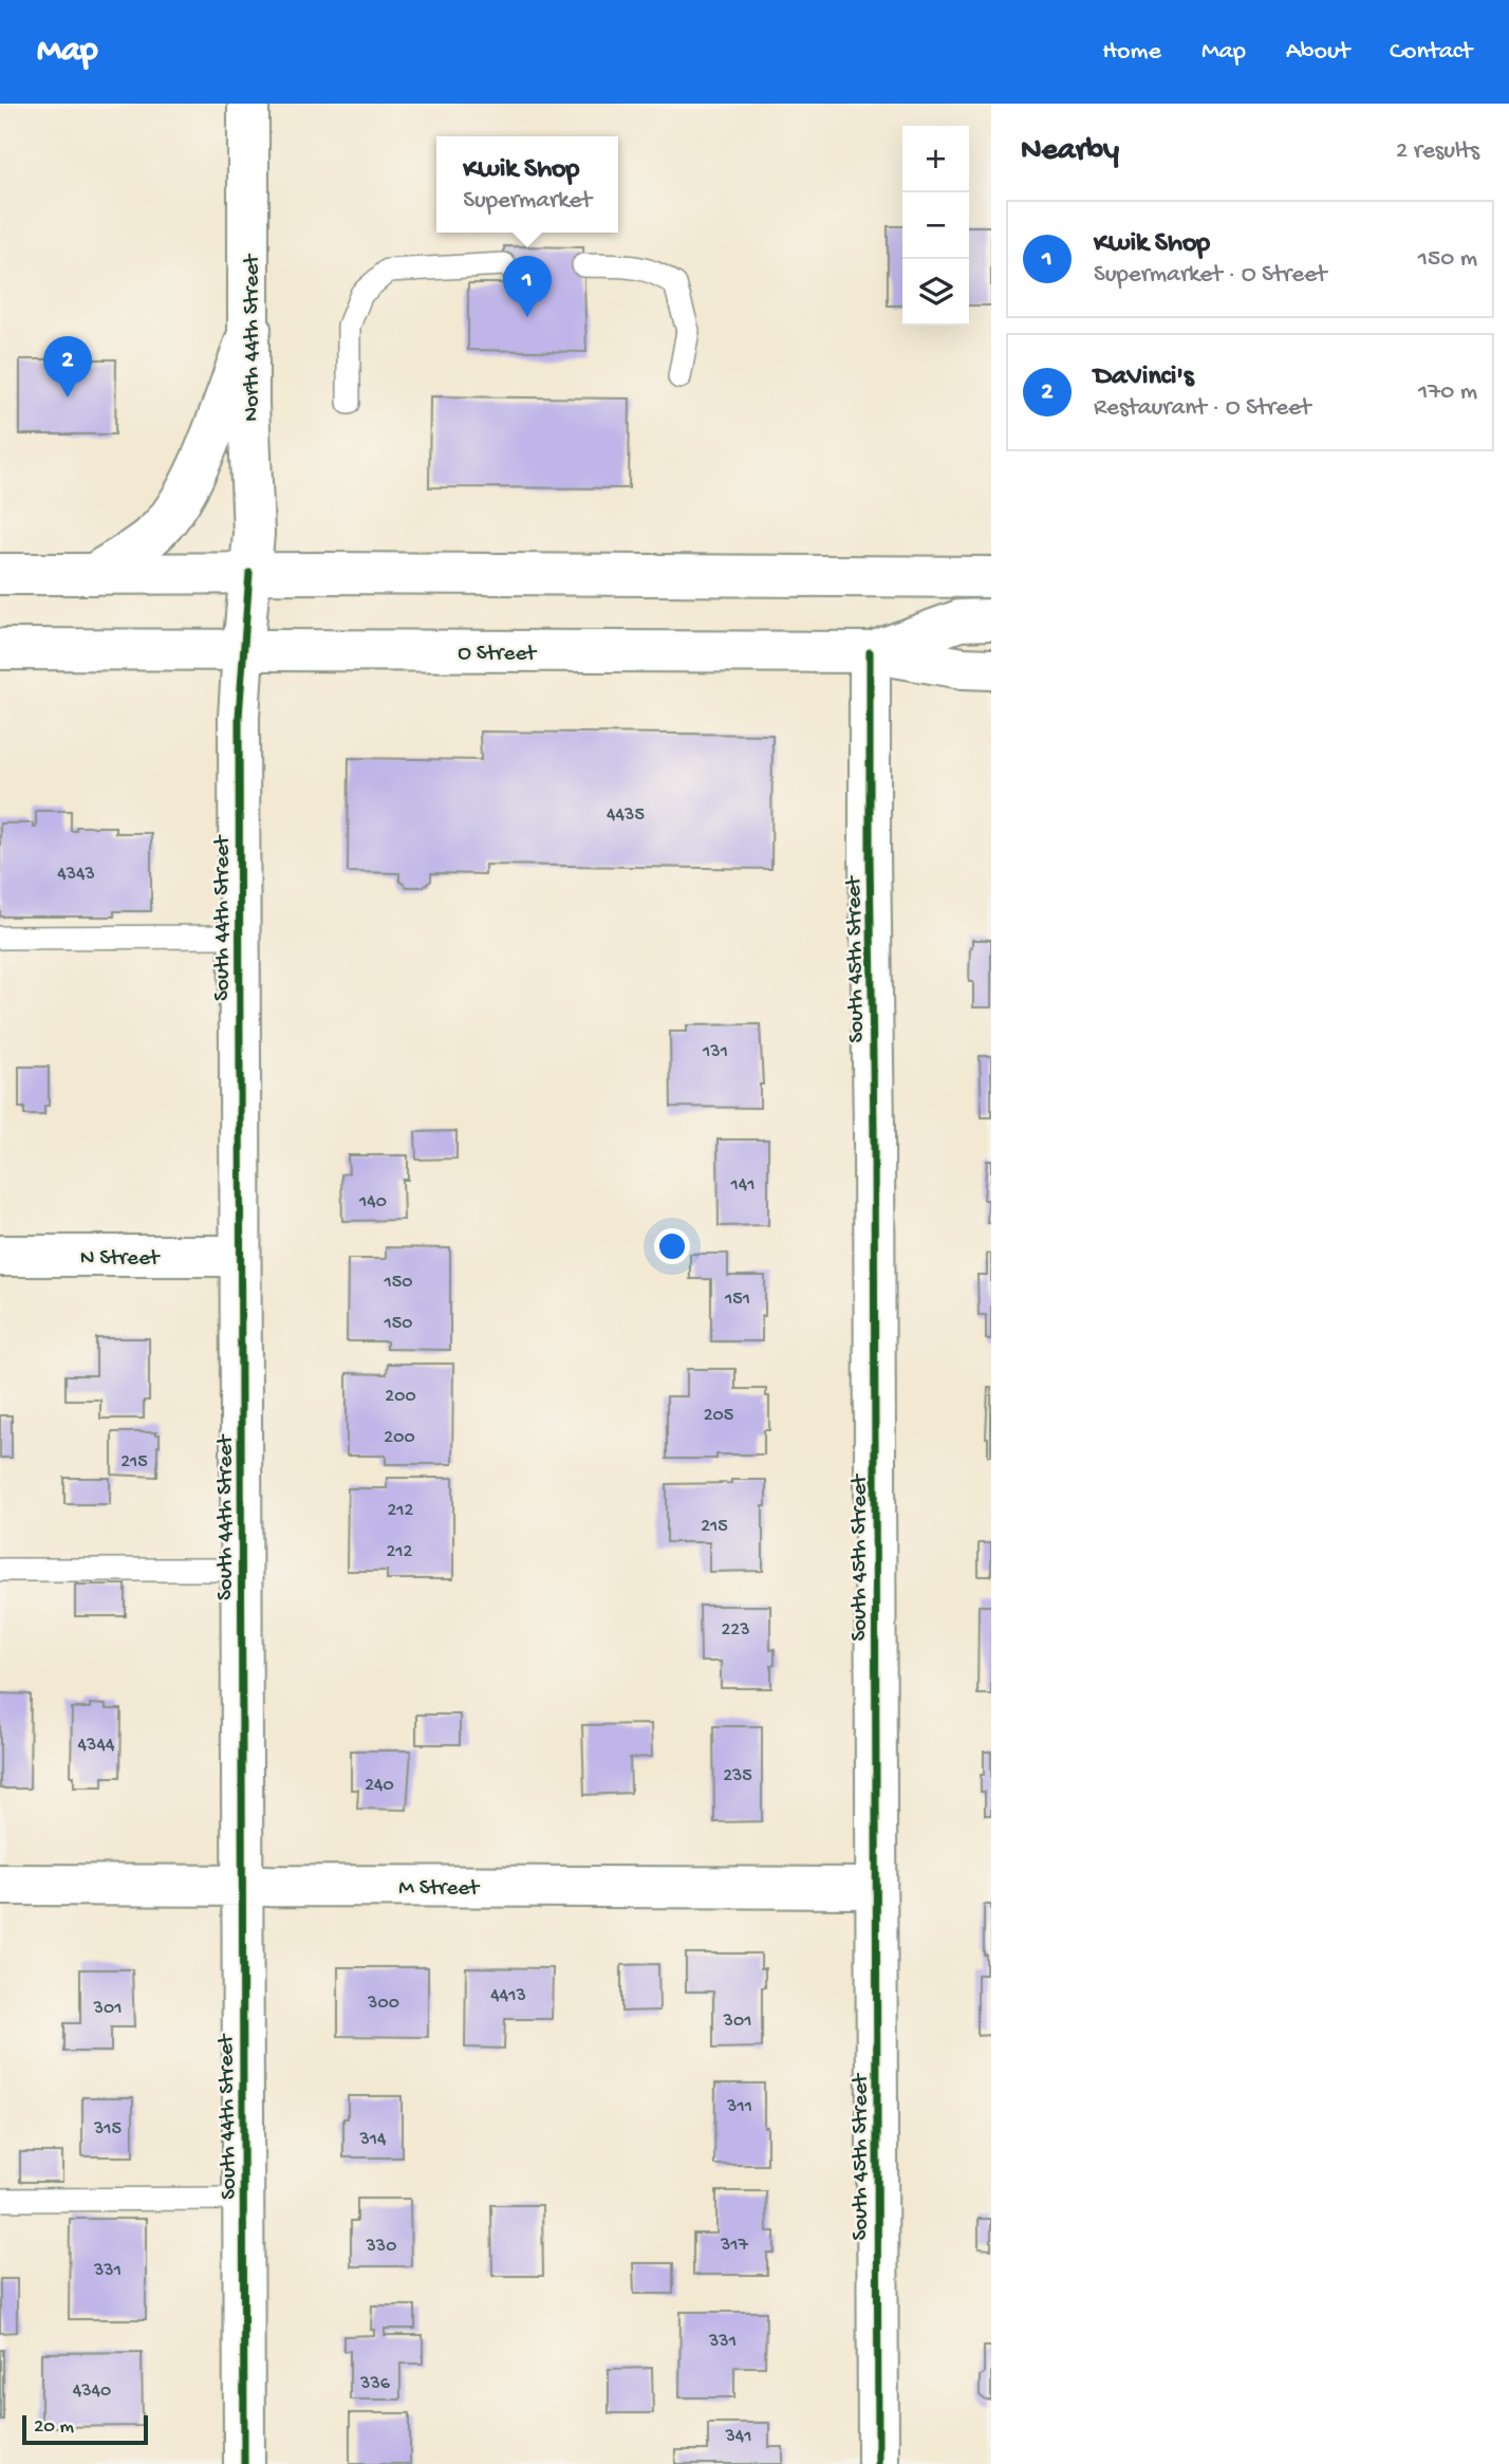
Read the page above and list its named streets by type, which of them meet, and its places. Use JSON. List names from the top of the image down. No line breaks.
{"streets":{"street":["North 44th Street","O Street","South 44th Street","South 45th Street","N Street","M Street"]},"crossings":[["North 44th Street","South 44th Street"],["O Street","South 44th Street"],["O Street","South 45th Street"],["South 44th Street","N Street"],["South 44th Street","M Street"],["South 45th Street","M Street"]],"house_numbers":["4435","4343","131","141","140","150","151","150","200","205","200","215","212","215","212","223","4344","235","240","4413","300","301","301","311","315","314","317","330","331","331","336","4340","341"],"scale_bar":"20 m","page":{"header":"Map","nav":["Home","Map","About","Contact"],"heading":["Nearby","2 results"],"map_buttons":["+","−"],"popup":["Kwik Shop","Supermarket"],"list":[{"mark":"1","name":"Kwik Shop","note":"Supermarket · O Street","value":"150 m"},{"mark":"2","name":"DaVinci's","note":"Restaurant · O Street","value":"170 m"}],"pins":["1","2"],"scale":"20 m"}}
